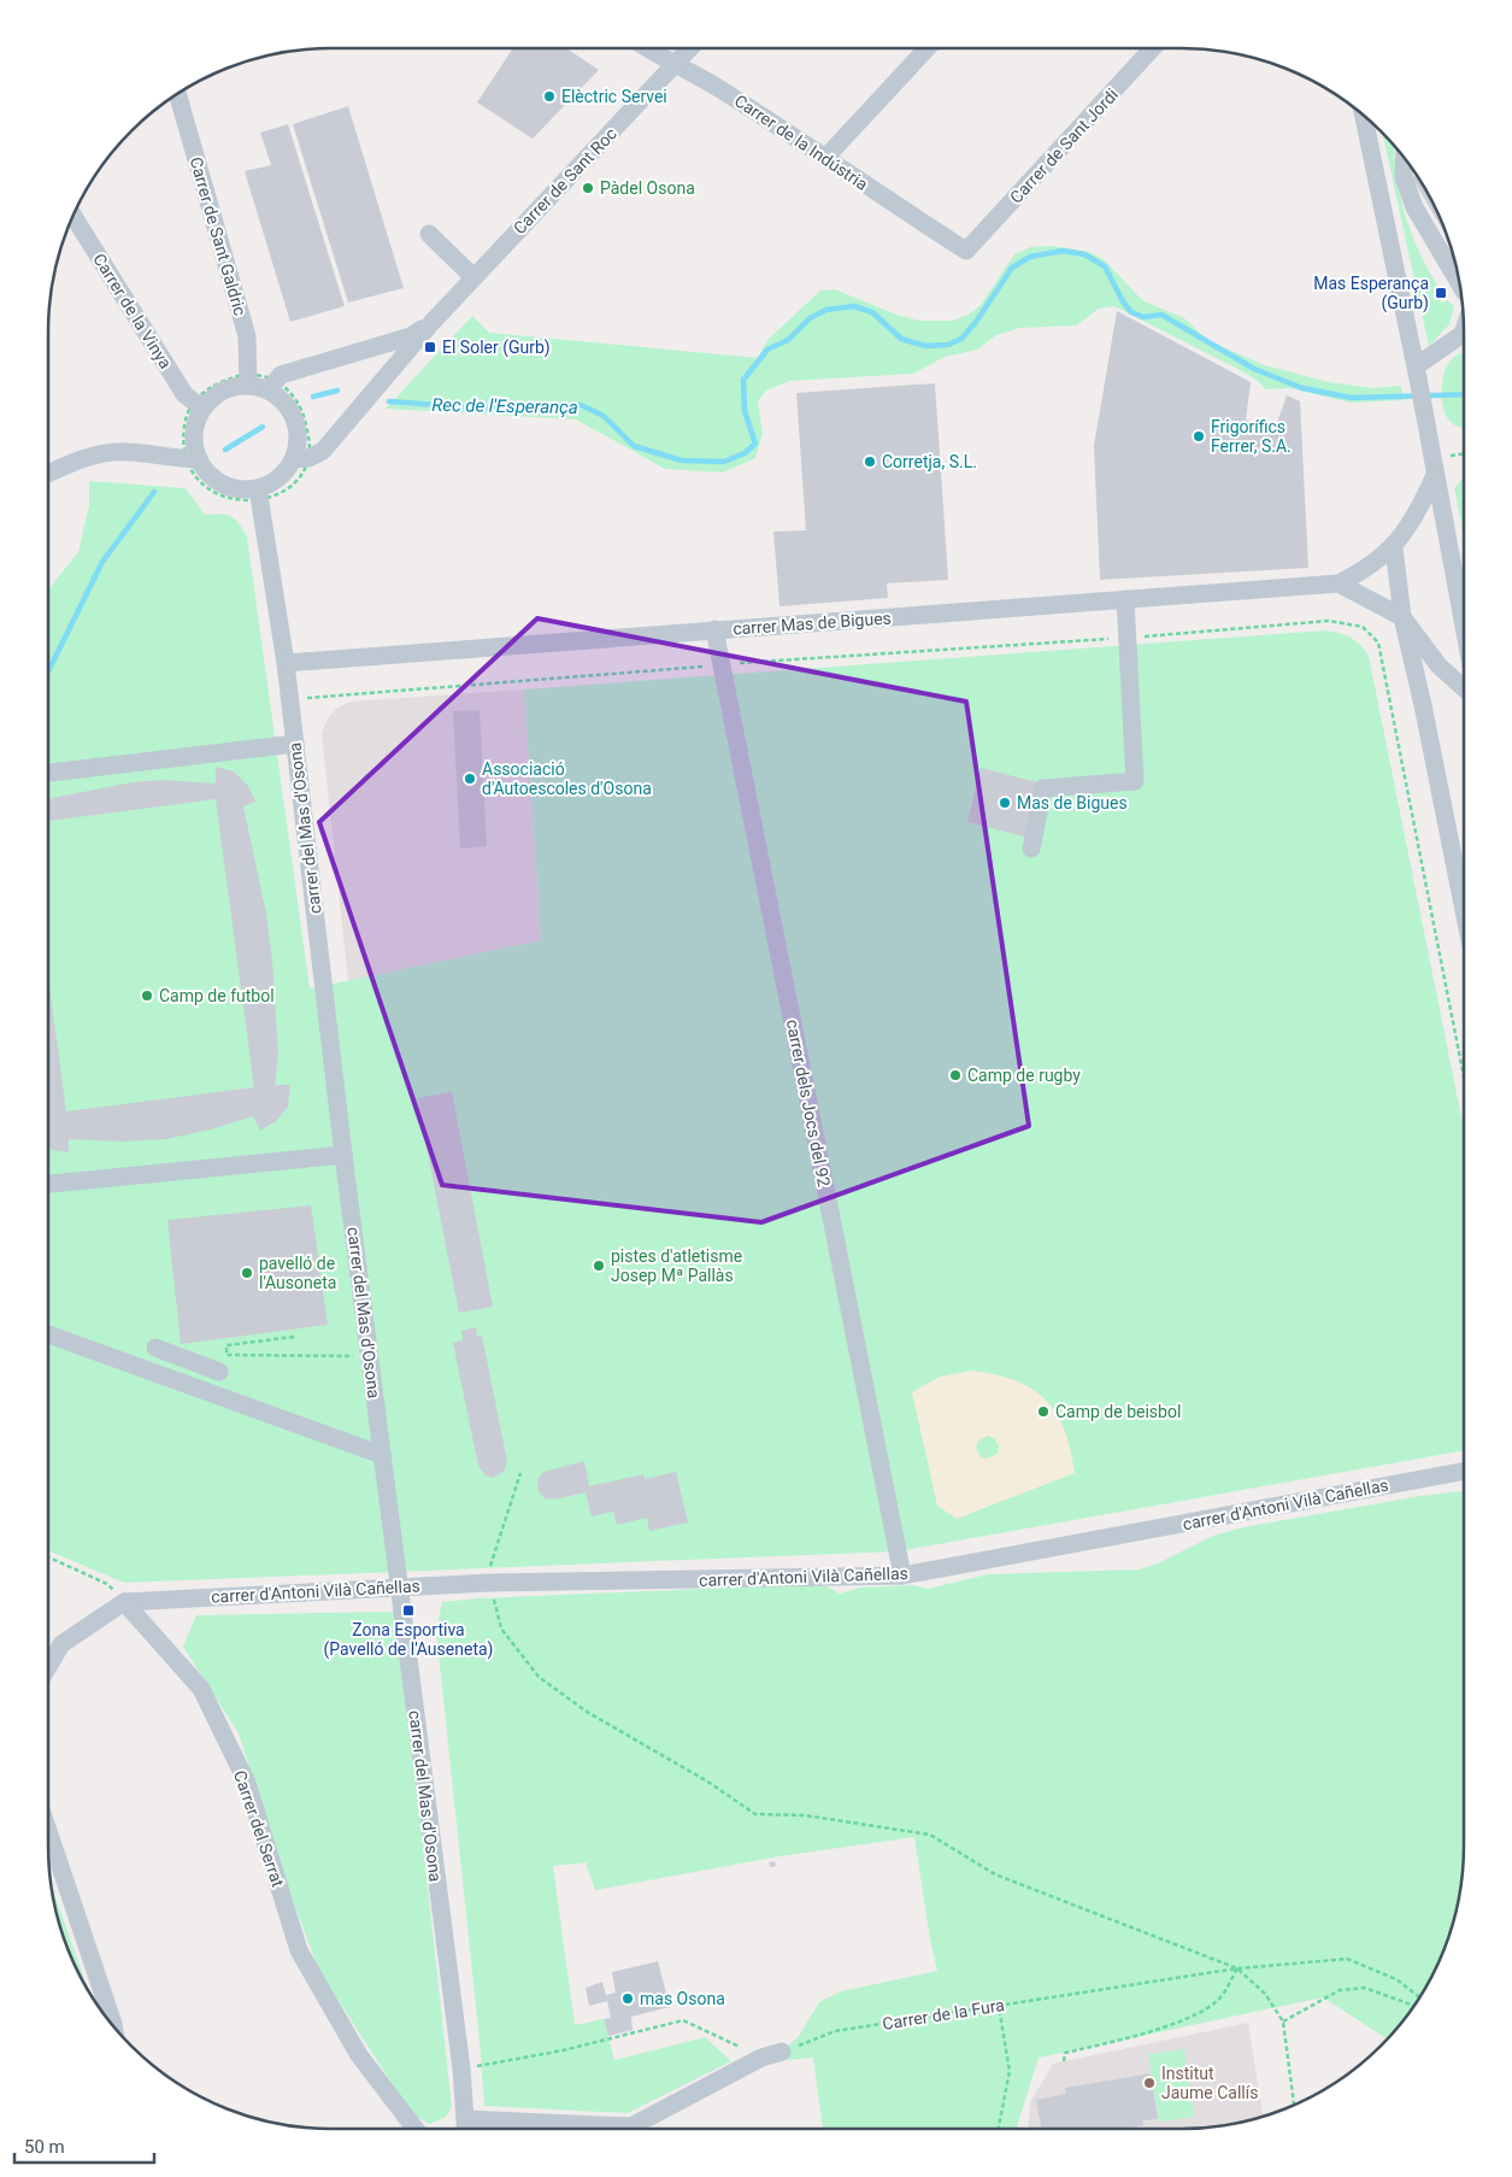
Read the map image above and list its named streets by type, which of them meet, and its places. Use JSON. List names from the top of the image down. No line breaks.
{"streets":{"street":["Carrer de la Indústria","Carrer de Sant Jordi","Carrer de Sant Roc","Carrer de Sant Galdric","Carrer de la Vinya","carrer Mas de Bigues","carrer del Mas d'Osona","carrer dels Jocs del 92","carrer d'Antoni Vilà Cañellas","Carrer del Serrat"],"path":["Carrer de la Fura"]},"crossings":[["Carrer de la Indústria","Carrer de Sant Jordi"],["Carrer de la Indústria","Carrer de Sant Roc"],["Carrer de Sant Roc","carrer del Mas d'Osona"],["carrer Mas de Bigues","carrer del Mas d'Osona"],["carrer Mas de Bigues","carrer dels Jocs del 92"],["carrer del Mas d'Osona","carrer d'Antoni Vilà Cañellas"],["carrer dels Jocs del 92","carrer d'Antoni Vilà Cañellas"],["carrer d'Antoni Vilà Cañellas","Carrer del Serrat"]],"water":["Rec de l'Esperança"],"places":{"other":["Elèctric Servei","Pàdel Osona","Frigorífics Ferrer, S.A.","Corretja, S.L.","Associació d'Autoescoles d'Osona","Mas de Bigues","Camp de futbol","Camp de rugby","pistes d'atletisme Josep Mª Pallàs","pavelló de l'Ausoneta","Camp de beisbol","mas Osona","Institut Jaume Callís"],"transit":["Mas Esperança (Gurb)","El Soler (Gurb)","Zona Esportiva (Pavelló de l'Auseneta)"]},"scale_bar":"50 m"}
